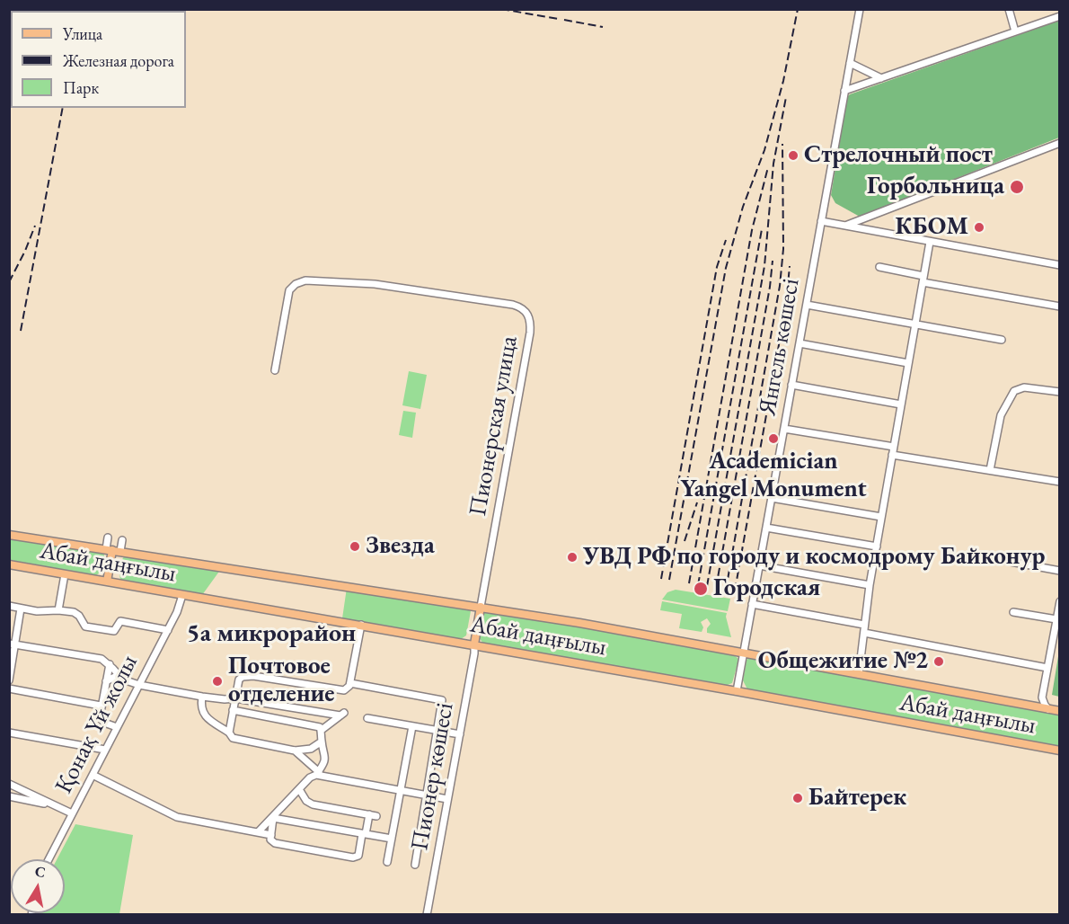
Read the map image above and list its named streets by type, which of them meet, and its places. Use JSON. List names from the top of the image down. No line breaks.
{"streets":{"main road":["Пионерская улица","Абай даңғылы"],"street":["Янгель көшесі","Қонақ Үй жолы","Пионер көшесі"]},"crossings":[["Янгель көшесі","Абай даңғылы"],["Пионерская улица","Абай даңғылы"],["Пионерская улица","Пионер көшесі"],["Абай даңғылы","Қонақ Үй жолы"],["Абай даңғылы","Пионер көшесі"]],"districts":["5а микрорайон"],"places":["Стрелочный пост","Горбольница","КБОМ","Academician Yangel Monument","Звезда","УВД РФ по городу и космодрому Байконур","Городская","Общежитие №2","Почтовое отделение","Байтерек"],"legend":["Улица","Железная дорога","Парк"],"north":"top"}
